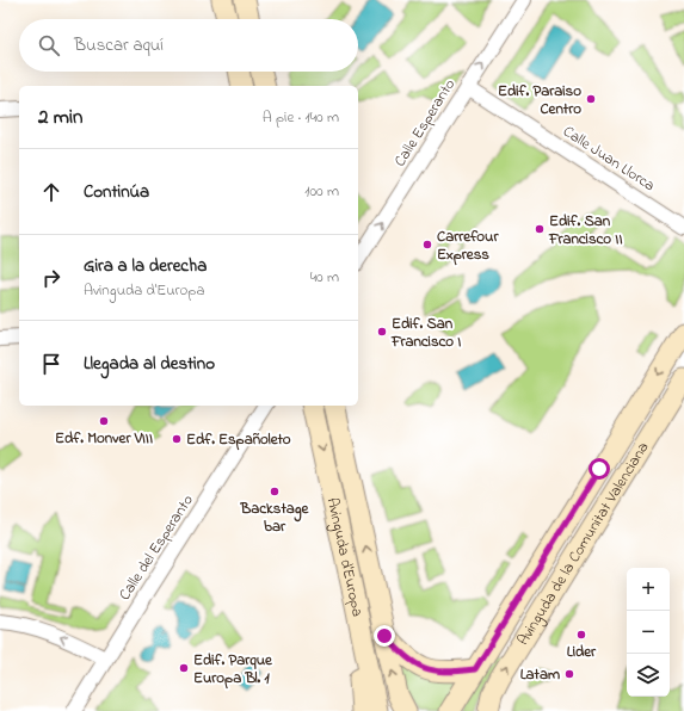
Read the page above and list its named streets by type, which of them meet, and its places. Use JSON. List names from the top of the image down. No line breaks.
{"streets":{"main road":["Avinguda de la Comunitat Valenciana","Avinguda d'Europa"],"street":["Calle Esperanto","Calle Juan Llorca","Calle del Esperanto"]},"crossings":[["Calle Esperanto","Calle Juan Llorca"]],"one_way":["Calle Esperanto"],"places":["Edif. Paraiso Centro","Edif. San Francisco II","Carrefour Express","Edif. San Francisco I","Edf. Monver VIII","Edf. Españoleto","Backstage bar","Lider","Edif. Parque Europa Bl. 1","Latam"],"page":{"search":"Buscar aquí","heading":["2 min","A pie · 140 m"],"list":[["Continúa","100 m"],["Gira a la derecha","Avinguda d'Europa","40 m"],"Llegada al destino"],"map_buttons":["+","−"]}}
